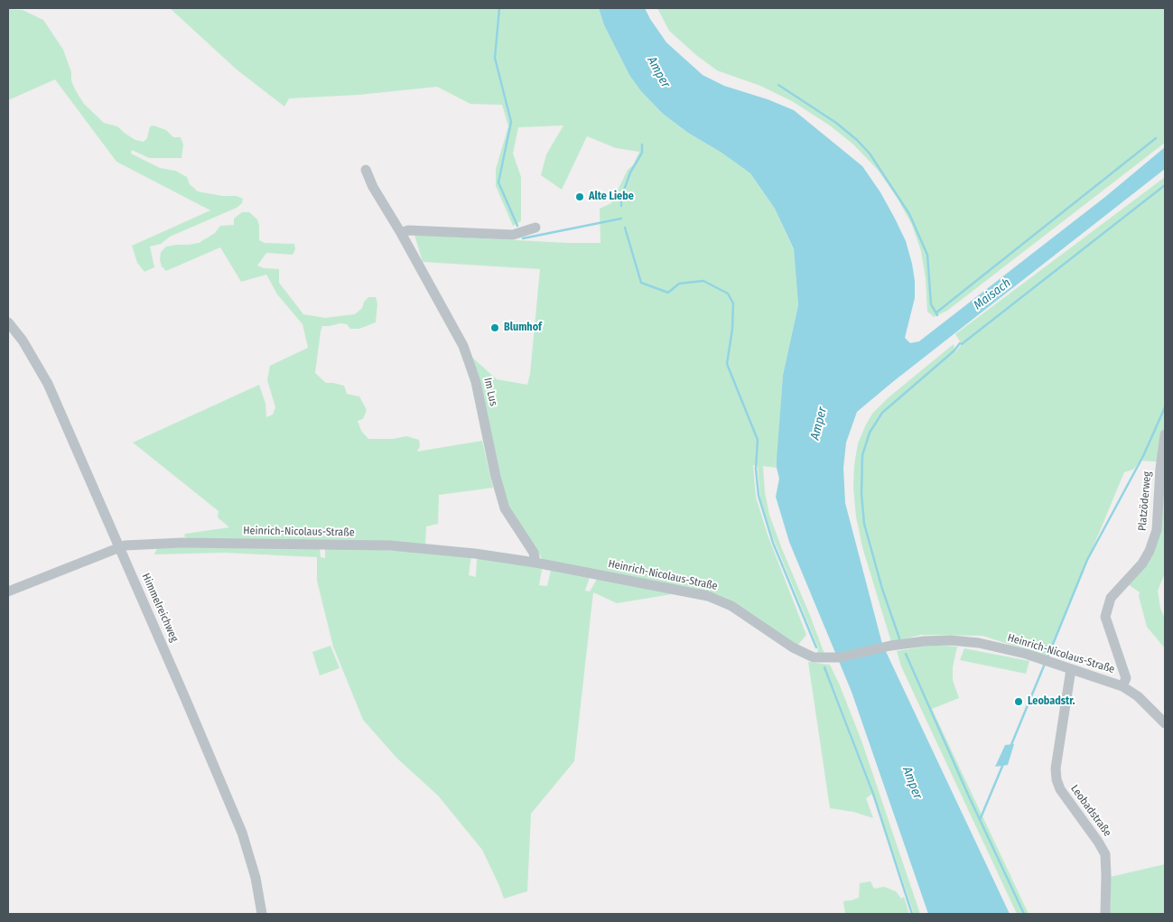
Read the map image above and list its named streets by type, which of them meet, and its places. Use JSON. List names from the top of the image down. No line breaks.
{"streets":{"street":["Im Lus","Platzöderweg","Heinrich-Nicolaus-Straße","Himmelreichweg","Leobadstraße"]},"crossings":[["Im Lus","Heinrich-Nicolaus-Straße"],["Platzöderweg","Heinrich-Nicolaus-Straße"],["Heinrich-Nicolaus-Straße","Himmelreichweg"],["Heinrich-Nicolaus-Straße","Leobadstraße"]],"water":["Amper","Maisach"],"places":["Alte Liebe","Blumhof","Leobadstr."]}
